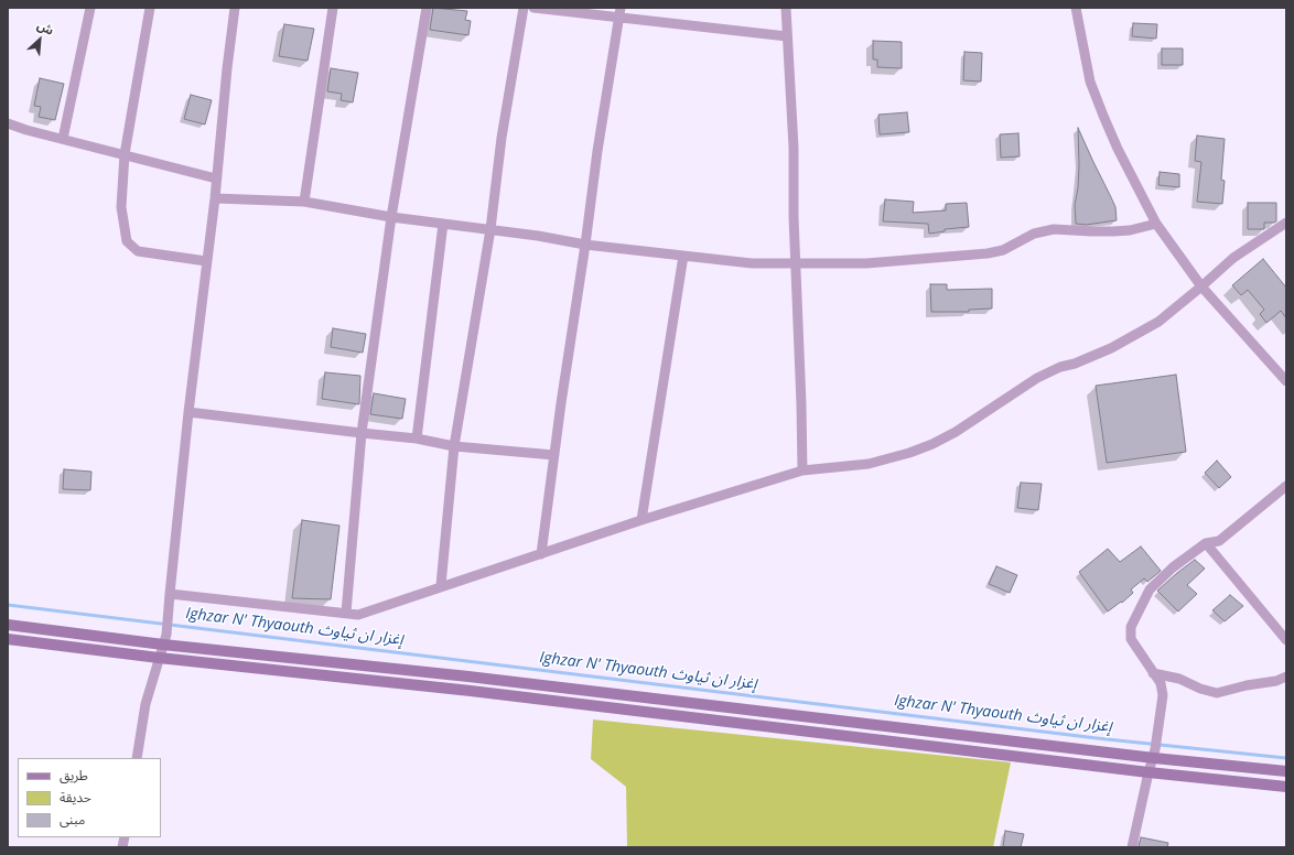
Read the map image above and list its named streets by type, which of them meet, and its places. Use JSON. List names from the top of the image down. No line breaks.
{"water":["Ighzar N' Thyaouth إغزار ان ثياوث"],"legend":["طريق","حديقة","مبنى"],"north":"top right"}
